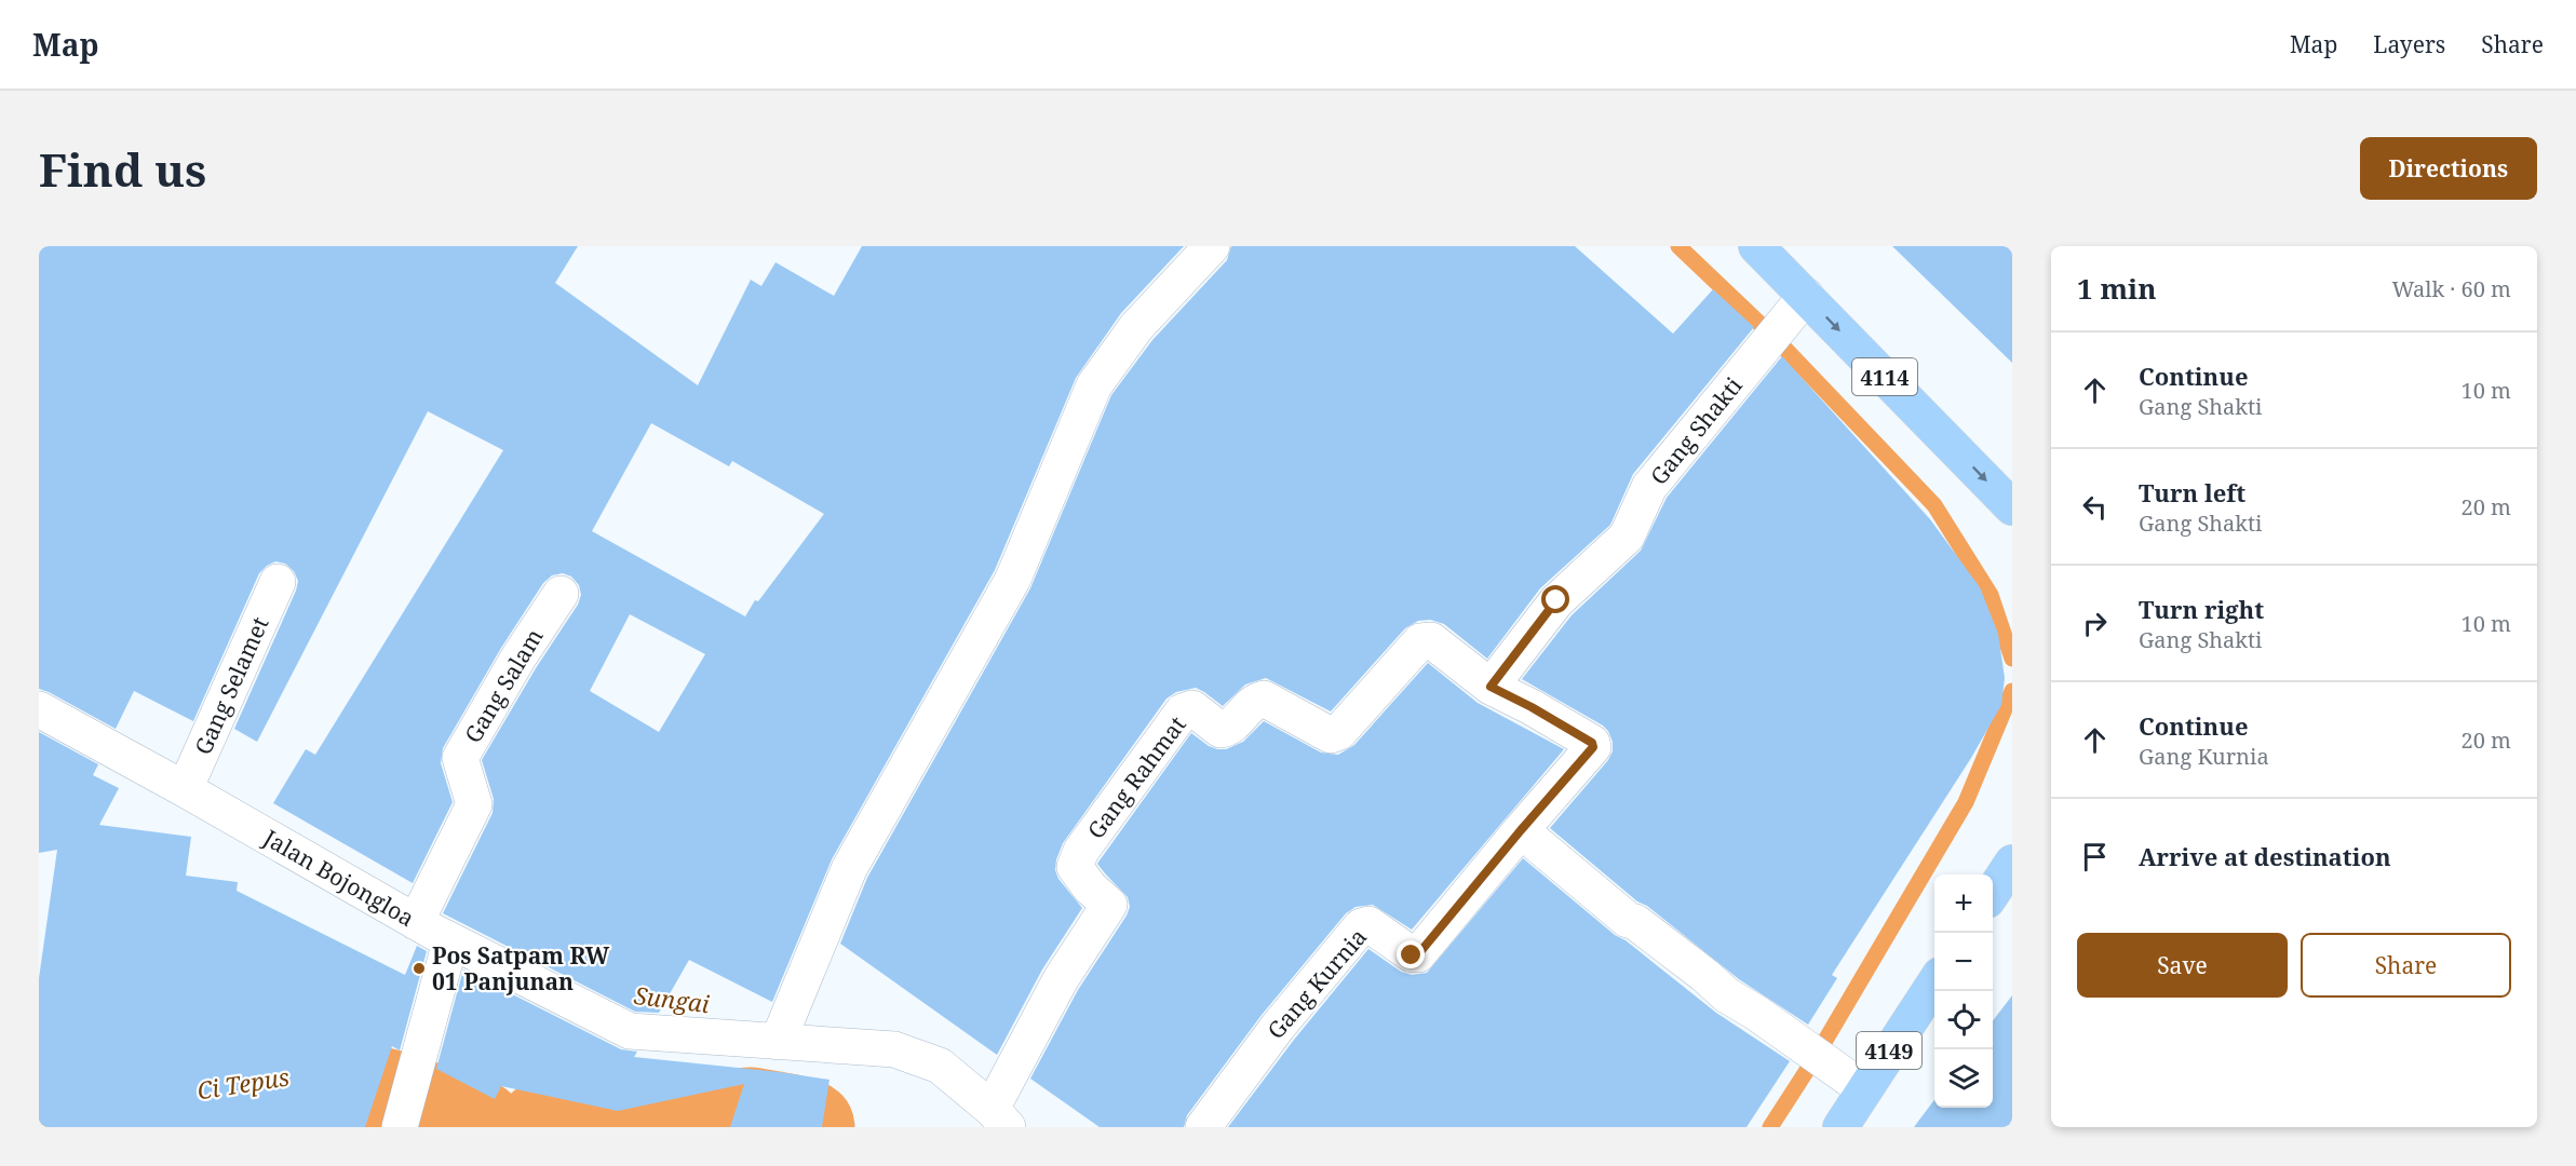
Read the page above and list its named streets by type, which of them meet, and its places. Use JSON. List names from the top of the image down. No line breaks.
{"streets":{"main road":["4114","4149"],"street":["Gang Shakti","Gang Selamet","Gang Salam","Gang Rahmat","Jalan Bojongloa","Gang Kurnia"]},"crossings":[["4114","Gang Shakti"],["Gang Shakti","Gang Rahmat"],["Gang Selamet","Jalan Bojongloa"],["Gang Salam","Jalan Bojongloa"],["Gang Rahmat","Jalan Bojongloa"]],"water":["Sungai","Ci Tepus"],"places":["Pos Satpam RW 01 Panjunan"],"page":{"header":"Map","nav":["Map","Layers","Share"],"buttons":["Directions",["Save","Share"]],"title":"Find us","heading":["1 min","Walk · 60 m"],"list":[["Continue","Gang Shakti","10 m"],["Turn left","Gang Shakti","20 m"],["Turn right","Gang Shakti","10 m"],["Continue","Gang Kurnia","20 m"],"Arrive at destination"],"map_buttons":["+","−"]}}
